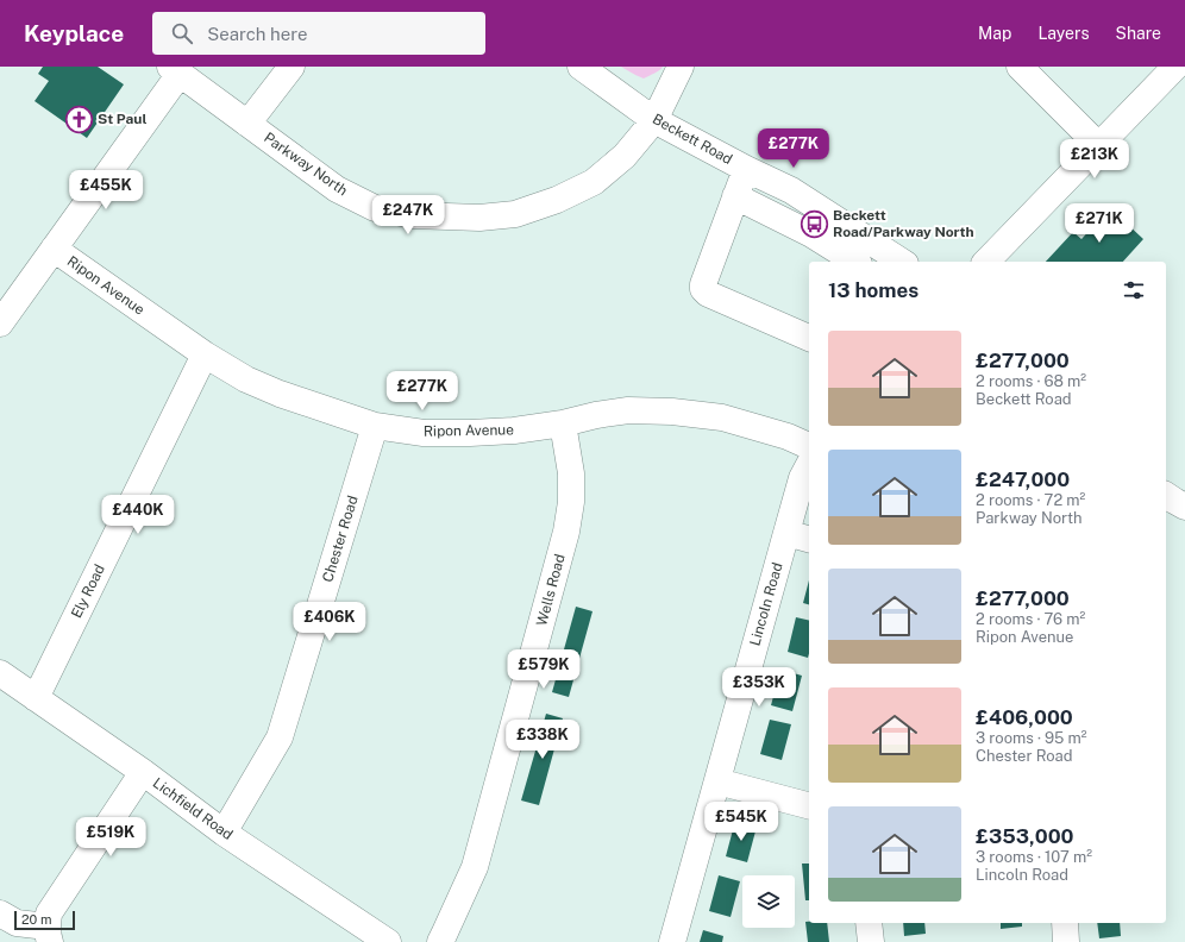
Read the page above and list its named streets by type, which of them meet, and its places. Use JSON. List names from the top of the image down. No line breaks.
{"streets":{"street":["Beckett Road","Parkway North","Ripon Avenue","Chester Road","Wells Road","Ely Road","Lincoln Road","Lichfield Road"]},"crossings":[["Beckett Road","Parkway North"],["Ripon Avenue","Chester Road"],["Ripon Avenue","Wells Road"],["Ripon Avenue","Ely Road"],["Chester Road","Lichfield Road"],["Ely Road","Lichfield Road"]],"places":{"church":["St Paul"],"bus stop":["Beckett Road/Parkway North"]},"scale_bar":"20 m","page":{"header":"Keyplace","search":"Search here","nav":["Map","Layers","Share"],"price":["£277K","£213K","£455K","£247K","£271K","£277K","£440K","£406K","£579K","£353K","£338K","£545K","£519K"],"heading":"13 homes","list":[{"name":"£277,000","note":"2 rooms · 68 m² · Beckett Road"},{"name":"£247,000","note":"2 rooms · 72 m² · Parkway North"},{"name":"£277,000","note":"2 rooms · 76 m² · Ripon Avenue"},{"name":"£406,000","note":"3 rooms · 95 m² · Chester Road"},{"name":"£353,000","note":"3 rooms · 107 m² · Lincoln Road"}],"scale":"20 m"}}
